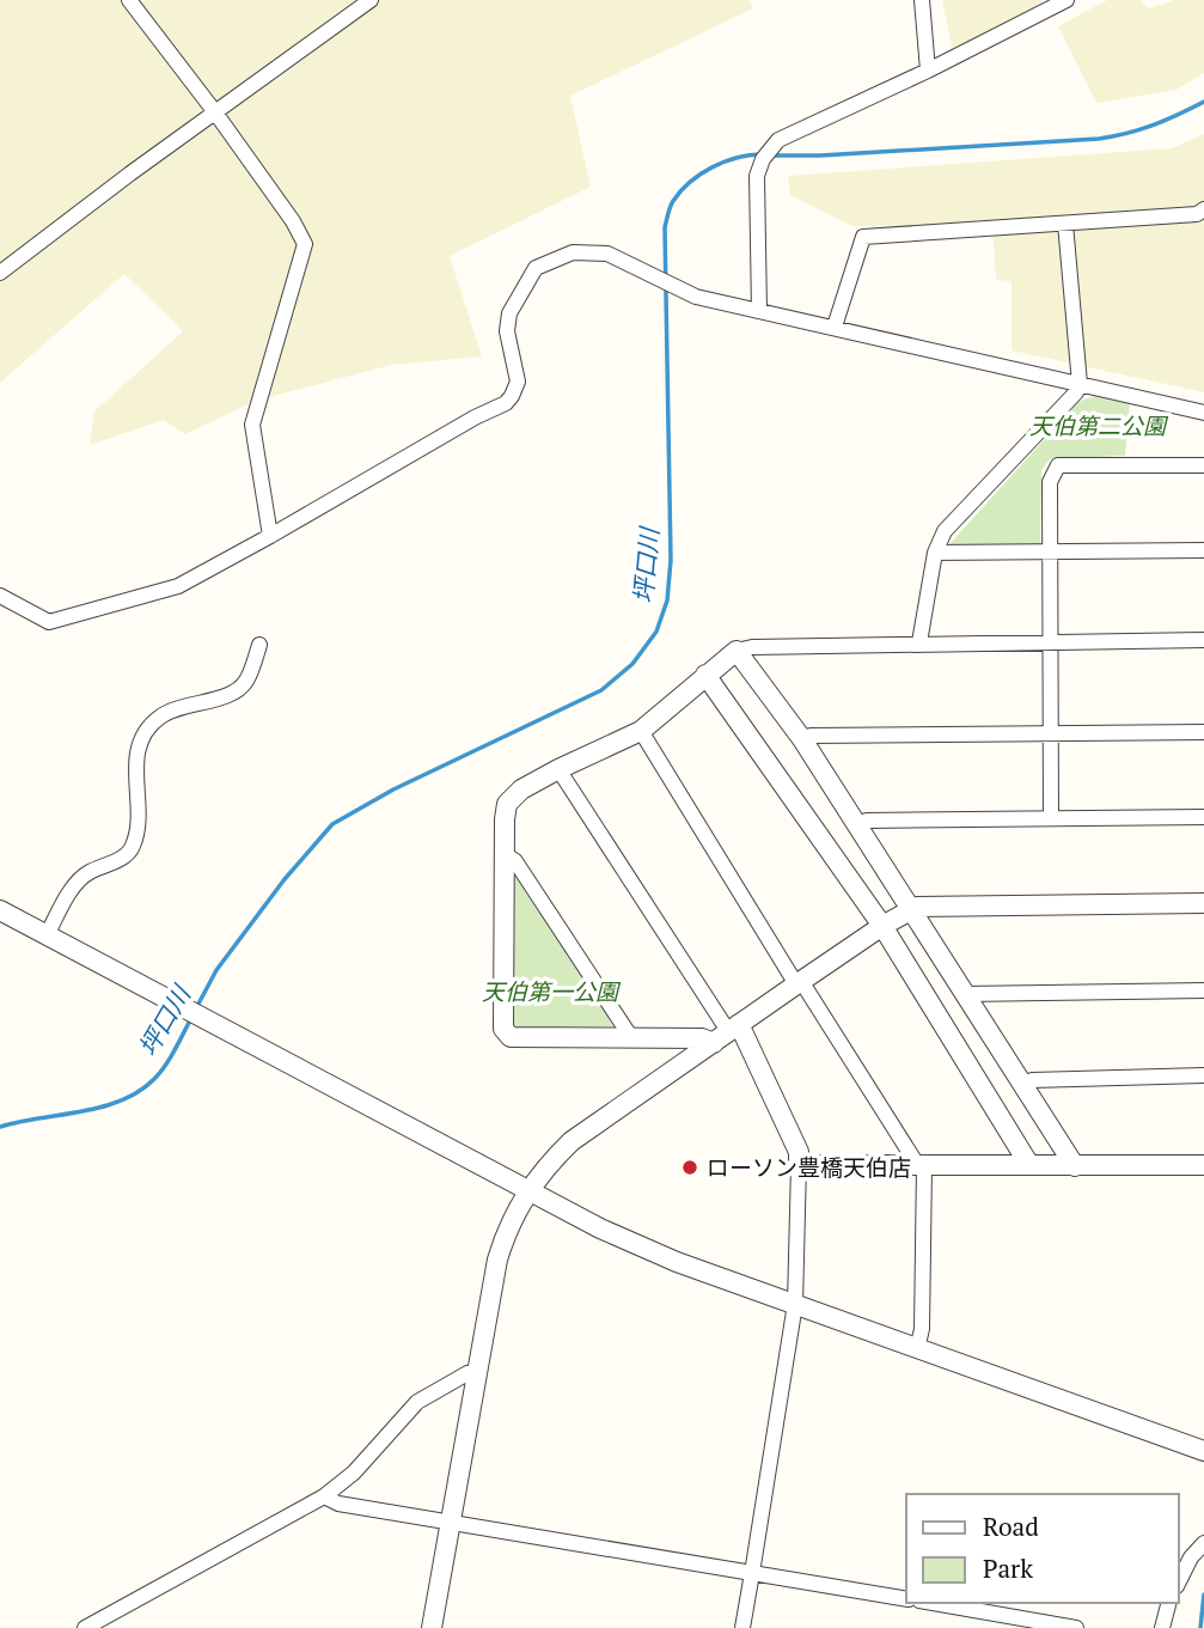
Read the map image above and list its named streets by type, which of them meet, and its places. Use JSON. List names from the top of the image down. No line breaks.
{"water":["坪口川"],"parks":["天伯第二公園","天伯第一公園"],"places":["ローソン豊橋天伯店"],"legend":["Road","Park"]}
